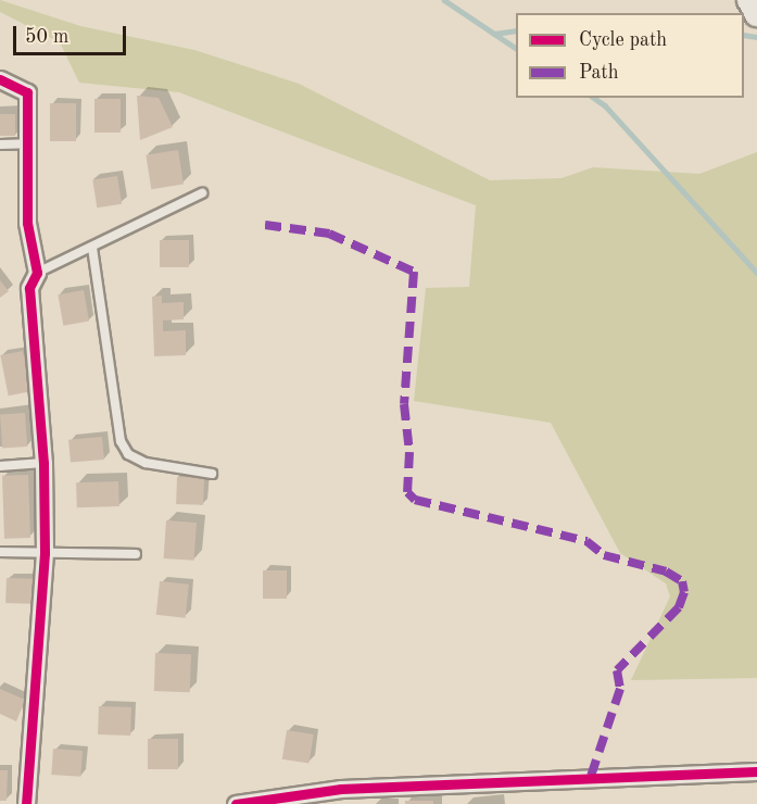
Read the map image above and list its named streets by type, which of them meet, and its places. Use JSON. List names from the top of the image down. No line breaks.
{"legend":["Cycle path","Path"],"scale_bar":"50 m"}
